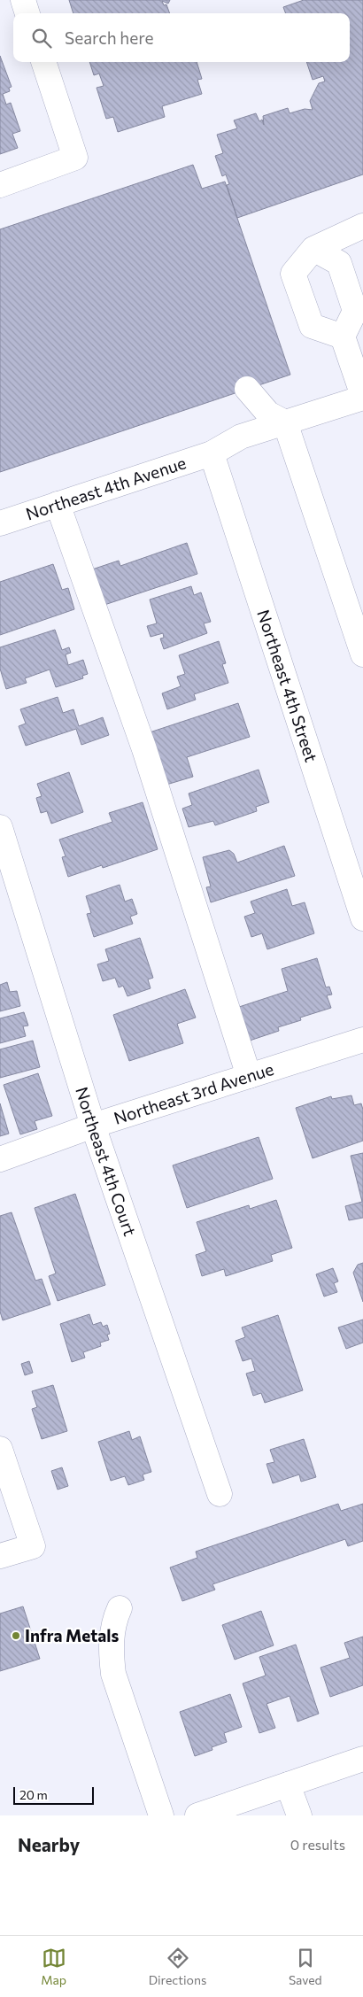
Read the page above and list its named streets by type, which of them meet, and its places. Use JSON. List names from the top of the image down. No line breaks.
{"streets":{"street":["Northeast 4th Avenue","Northeast 4th Street","Northeast 3rd Avenue","Northeast 4th Court"]},"crossings":[["Northeast 4th Avenue","Northeast 4th Street"],["Northeast 3rd Avenue","Northeast 4th Court"]],"places":["Infra Metals"],"scale_bar":"20 m","page":{"search":"Search here","scale":"20 m","heading":["Nearby","0 results"],"nav":["Map","Directions","Saved"]}}
